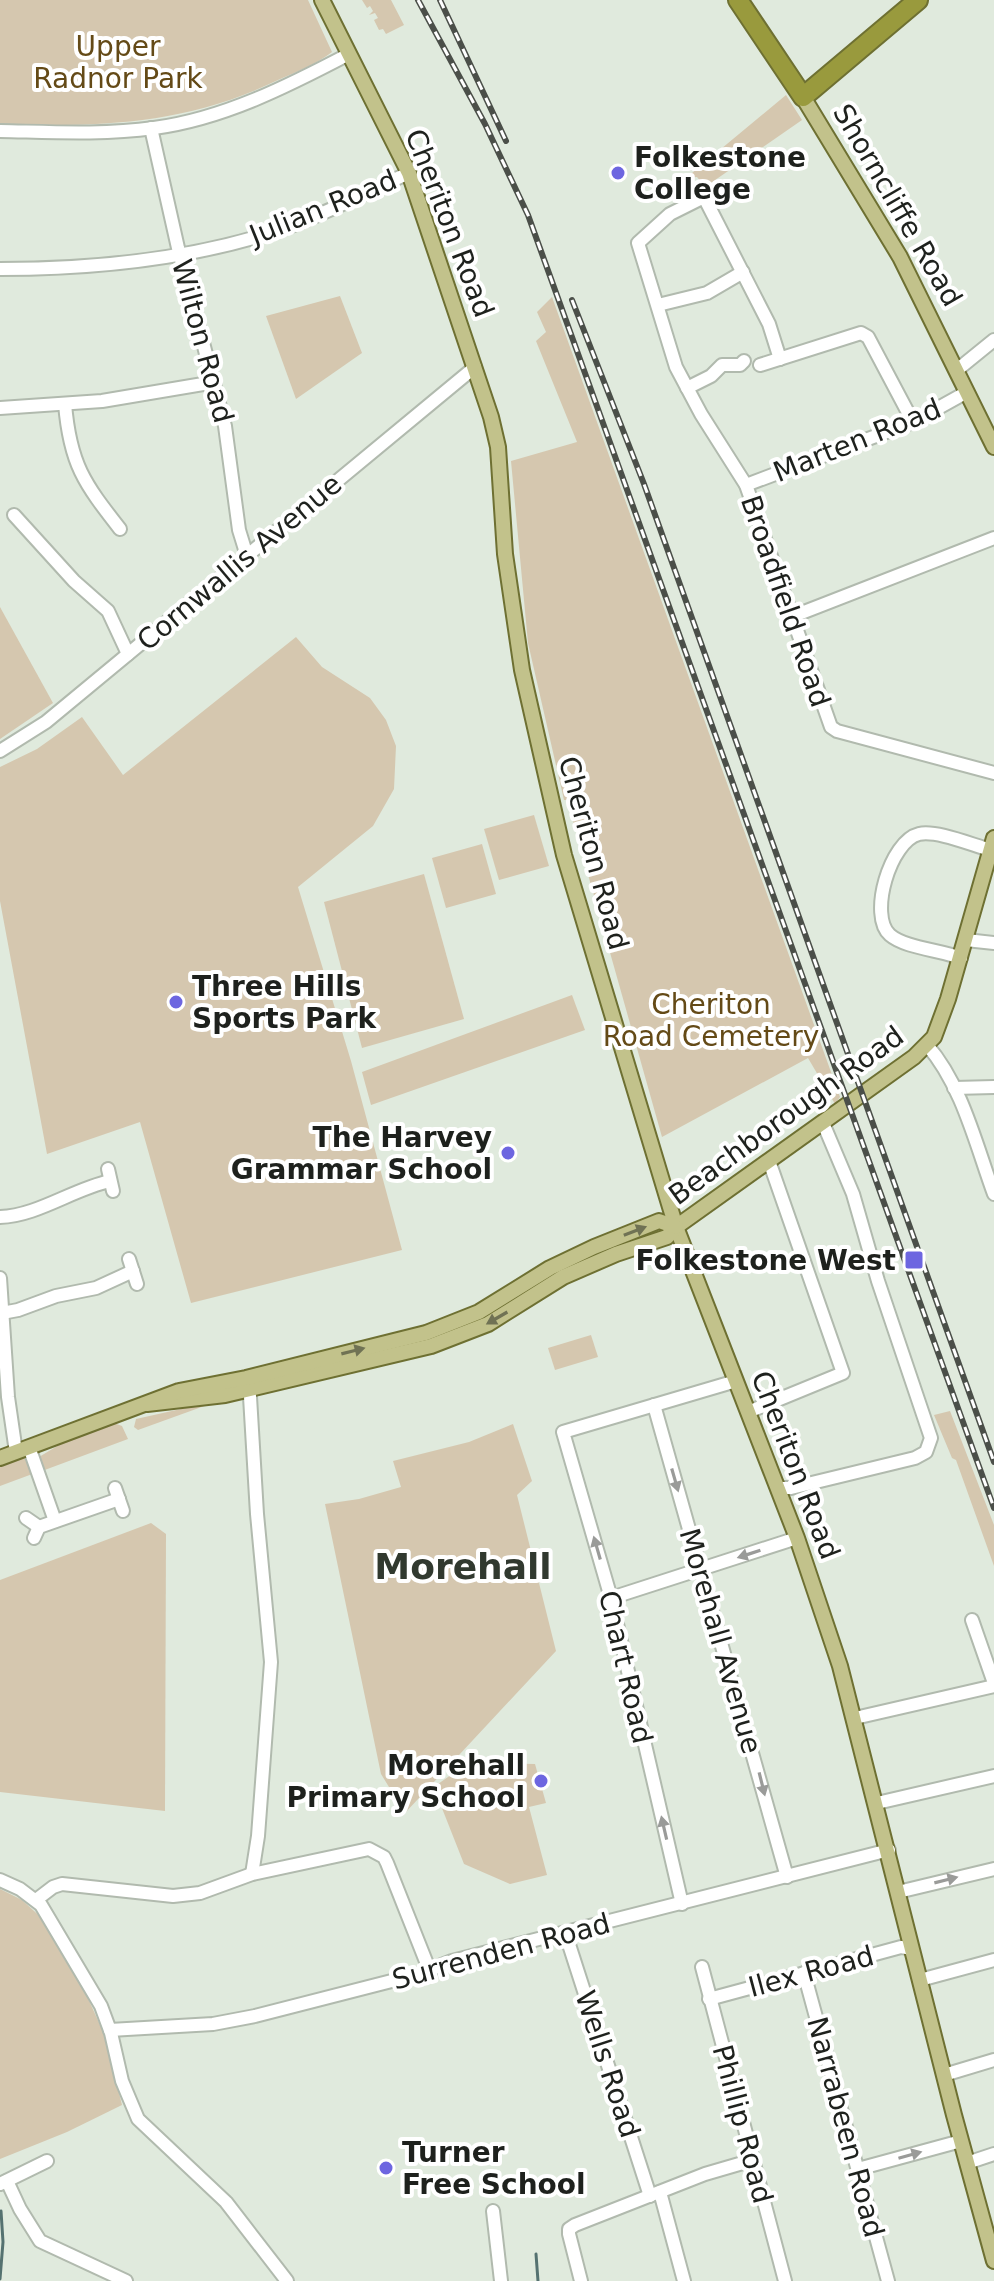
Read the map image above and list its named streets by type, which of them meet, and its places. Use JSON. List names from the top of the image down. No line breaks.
{"streets":{"highway":["Shorncliffe Road"],"main road":["Cheriton Road","Beachborough Road"],"street":["Julian Road","Wilton Road","Marten Road","Cornwallis Avenue","Broadfield Road","Morehall Avenue","Chart Road","Surrenden Road","Ilex Road","Wells Road","Phillip Road","Narrabeen Road"]},"crossings":[["Shorncliffe Road","Marten Road"],["Julian Road","Cheriton Road"],["Julian Road","Wilton Road"],["Cheriton Road","Cornwallis Avenue"],["Cheriton Road","Beachborough Road"],["Cheriton Road","Surrenden Road"],["Cheriton Road","Ilex Road"],["Wilton Road","Cornwallis Avenue"],["Marten Road","Broadfield Road"],["Morehall Avenue","Chart Road"],["Morehall Avenue","Surrenden Road"],["Chart Road","Surrenden Road"],["Surrenden Road","Wells Road"],["Ilex Road","Phillip Road"],["Ilex Road","Narrabeen Road"]],"one_way":["Morehall Avenue","Chart Road"],"districts":["Morehall"],"parks":["Upper Radnor Park","Cheriton Road Cemetery"],"places":{"other":["Folkestone College","Three Hills Sports Park","The Harvey Grammar School","Morehall Primary School","Turner Free School"],"transit":["Folkestone West"]}}
